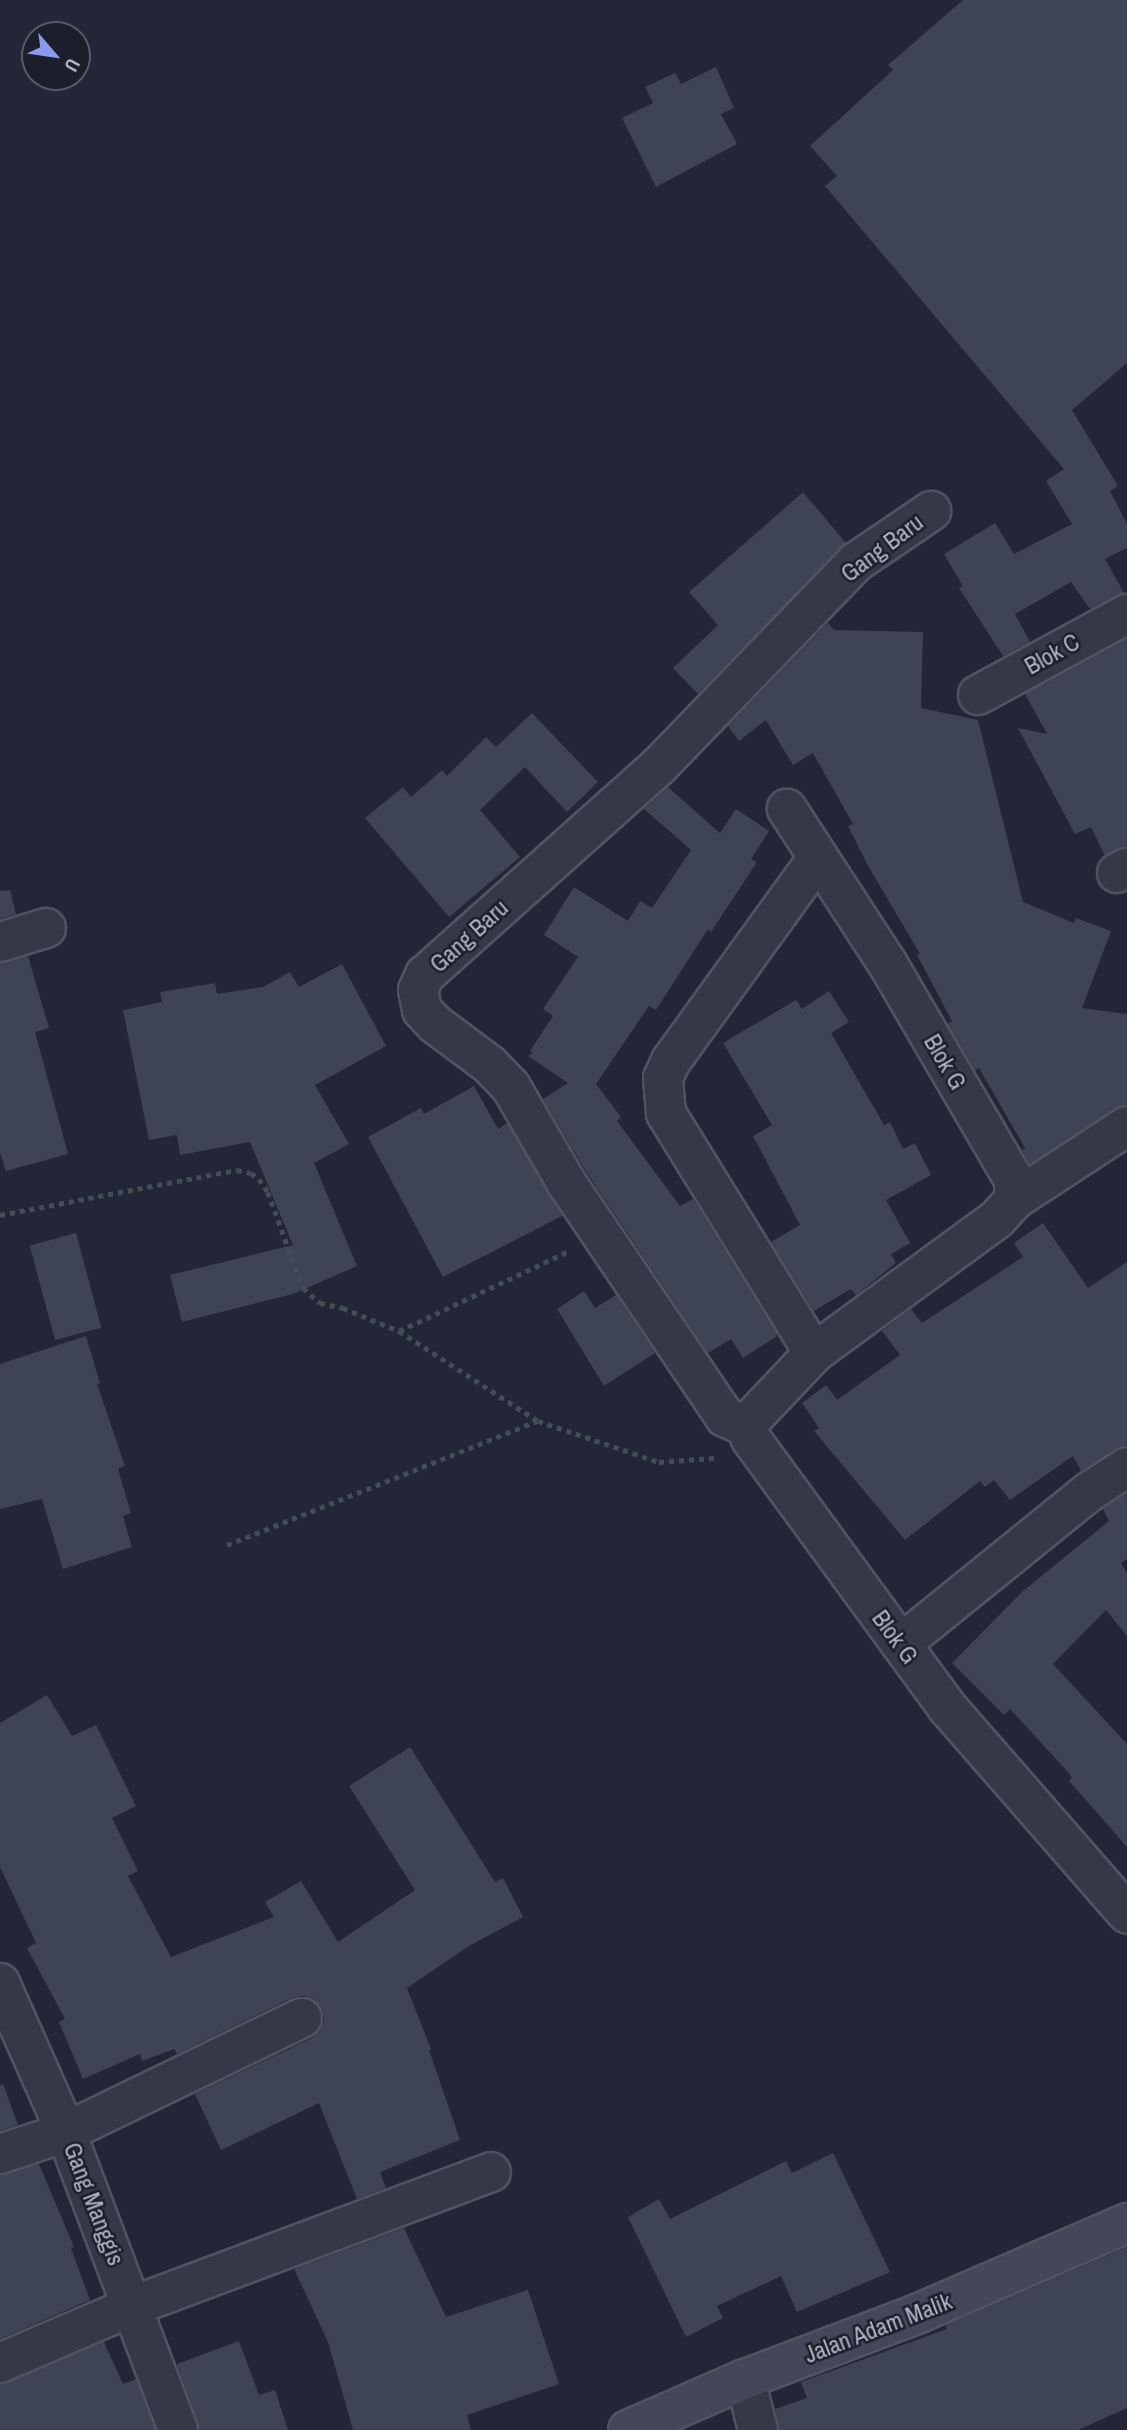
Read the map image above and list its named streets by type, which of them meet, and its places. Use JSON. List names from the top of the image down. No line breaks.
{"streets":{"street":["Gang Baru","Blok C","Blok G","Gang Manggis","Jalan Adam Malik"]},"crossings":[["Gang Baru","Blok G"]],"north":"bottom right"}
